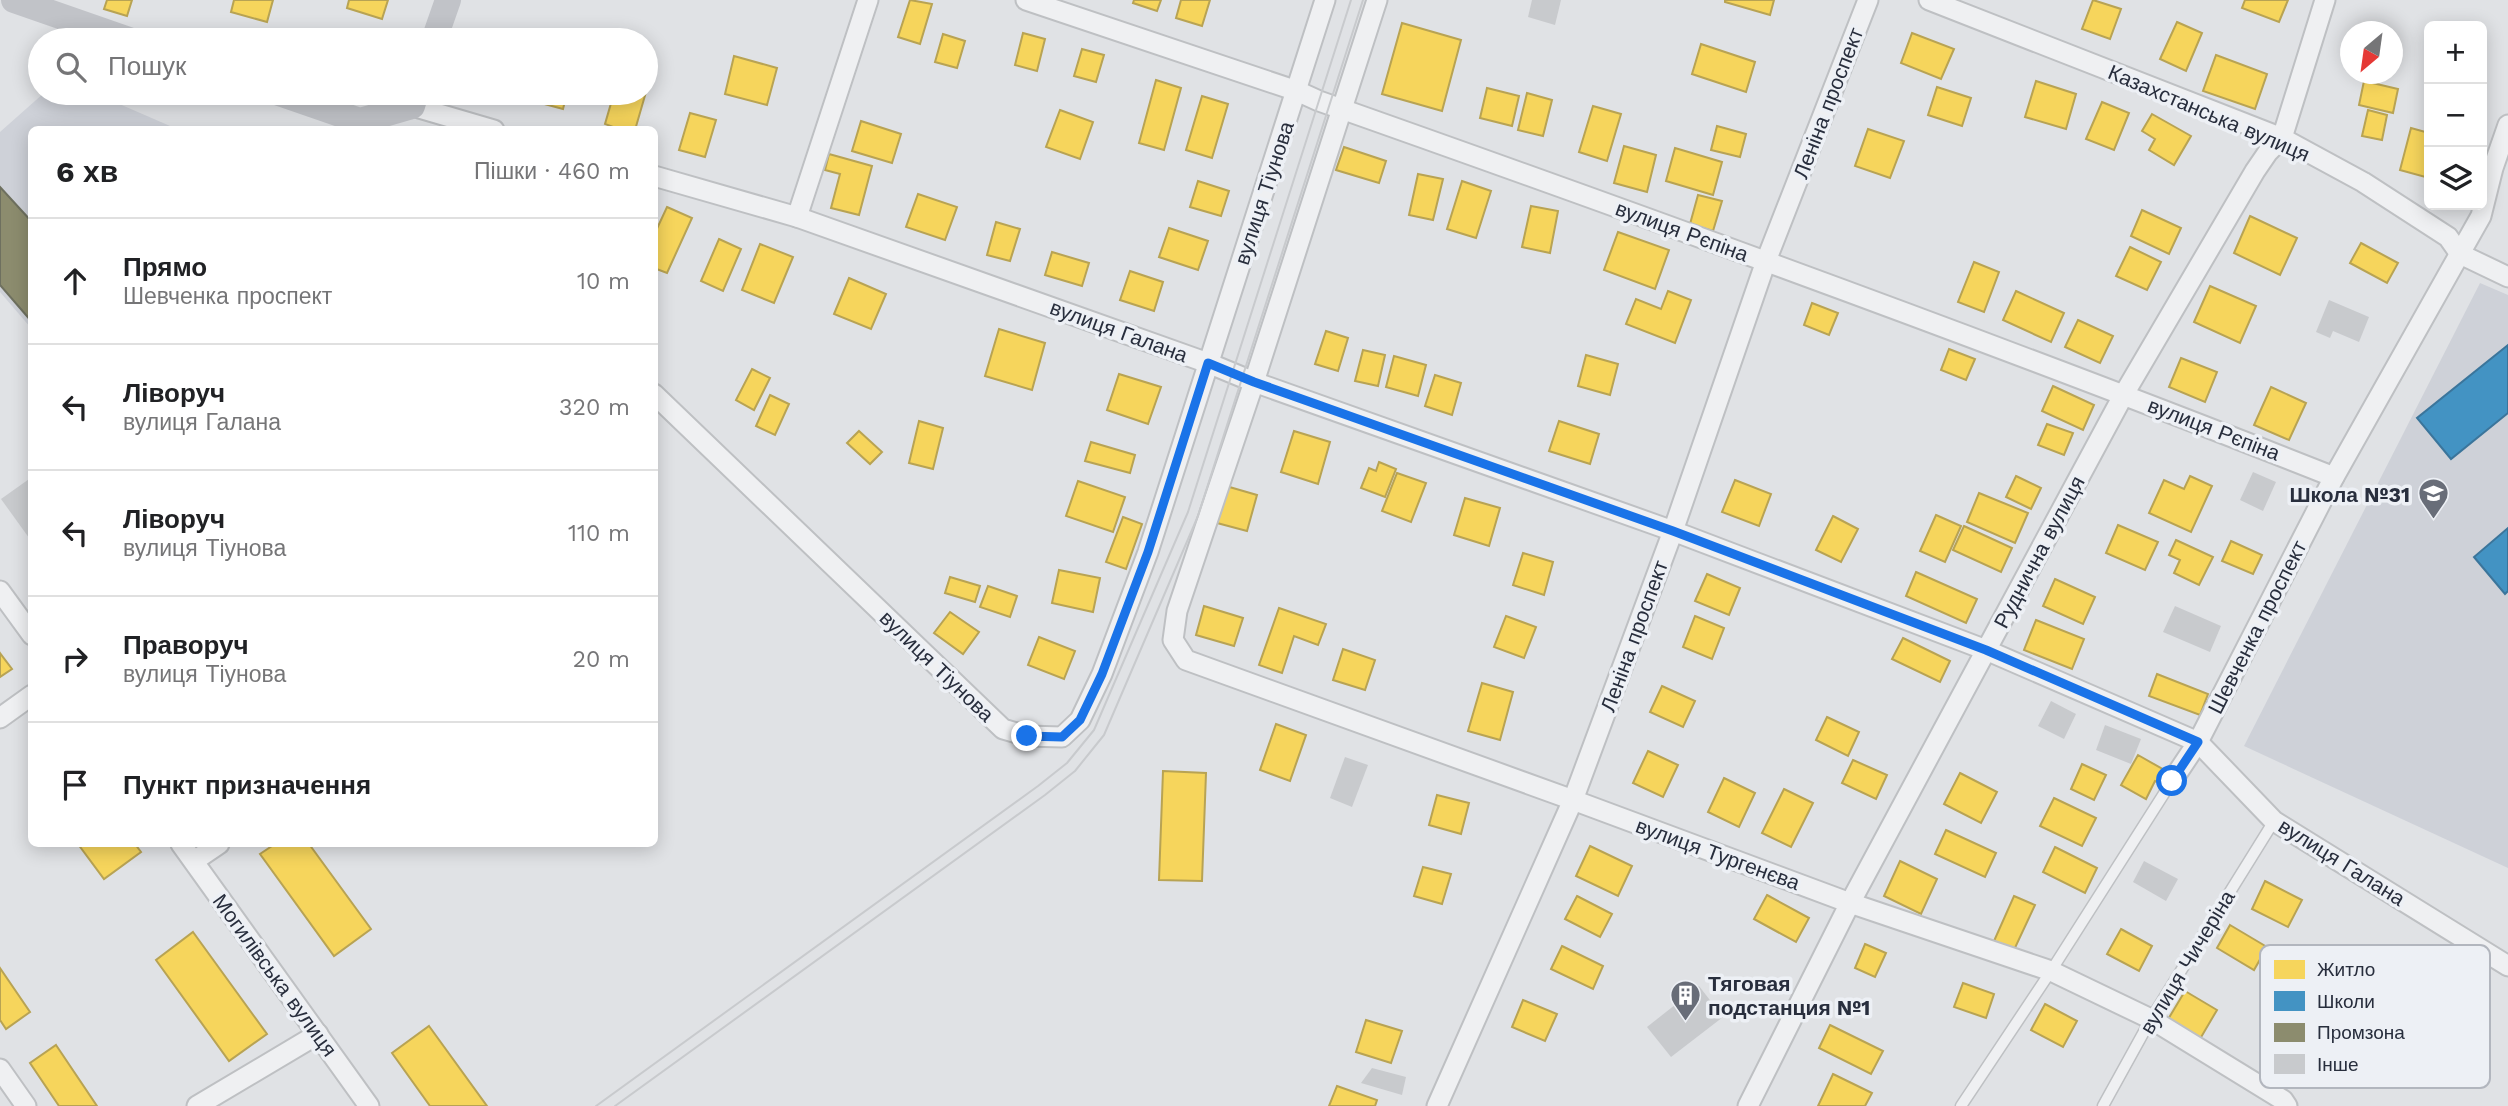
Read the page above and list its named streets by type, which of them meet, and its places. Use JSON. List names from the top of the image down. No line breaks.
{"streets":{"street":["Леніна проспект","Казахстанська вулиця","вулиця Тіунова","вулиця Рєпіна","вулиця Галана","Руднична вулиця","Шевченка проспект","вулиця Тургенєва","Могилівська вулиця"],"lane":["вулиця Чичеріна"]},"crossings":[["Леніна проспект","вулиця Рєпіна"],["Леніна проспект","вулиця Галана"],["Леніна проспект","вулиця Тургенєва"],["Казахстанська вулиця","Руднична вулиця"],["Казахстанська вулиця","Шевченка проспект"],["вулиця Тіунова","вулиця Рєпіна"],["вулиця Тіунова","вулиця Галана"],["вулиця Рєпіна","Руднична вулиця"],["вулиця Рєпіна","Шевченка проспект"],["вулиця Галана","Руднична вулиця"],["вулиця Галана","Шевченка проспект"],["вулиця Галана","вулиця Тургенєва"],["вулиця Галана","вулиця Чичеріна"],["Руднична вулиця","вулиця Тургенєва"],["Шевченка проспект","вулиця Тургенєва"],["вулиця Тургенєва","вулиця Чичеріна"]],"places":{"school or university":["Школа №31"],"building":["Тяговая подстанция №1"]},"legend":["Житло","Школи","Промзона","Інше"],"north":"bottom left","page":{"map_buttons":["+","−"],"search":"Пошук","heading":["6 хв","Пішки · 460 m"],"list":[["Прямо","Шевченка проспект","10 m"],["Ліворуч","вулиця Галана","320 m"],["Ліворуч","вулиця Тіунова","110 m"],["Праворуч","вулиця Тіунова","20 m"],"Пункт призначення"]}}
